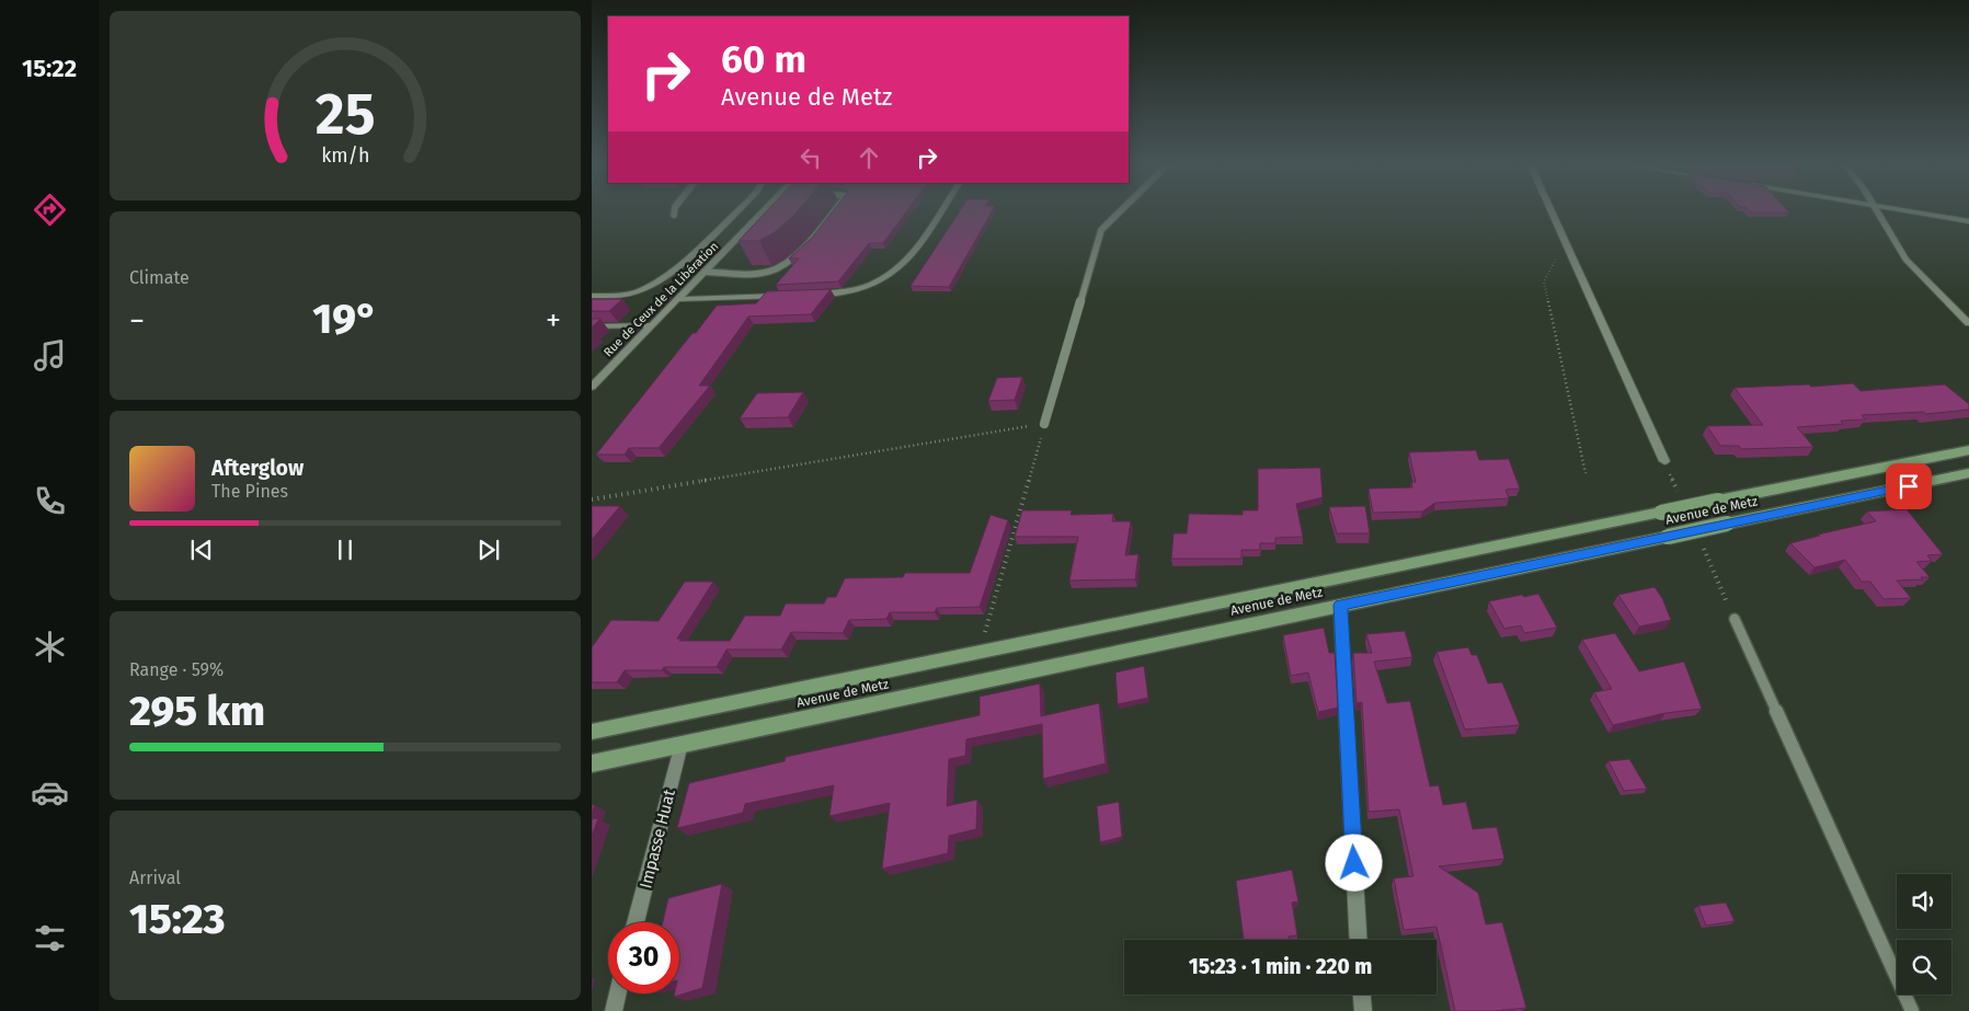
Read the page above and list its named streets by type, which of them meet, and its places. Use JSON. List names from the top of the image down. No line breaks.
{"streets":{"main road":["Avenue de Metz"],"street":["Rue de Ceux de la Libération","Impasse Huat"]},"crossings":[["Avenue de Metz","Impasse Huat"]],"page":{"tabs":"15:22","turn":["60 m","Avenue de Metz"],"tile":["Climate",["Range · 59%","295 km"],["Arrival","15:23"]],"heat":["−","19°","+"],"song":["Afterglow","The Pines"],"limit":"30","trip":"15:23 · 1 min · 220 m","gauge":["25","km/h"]}}
